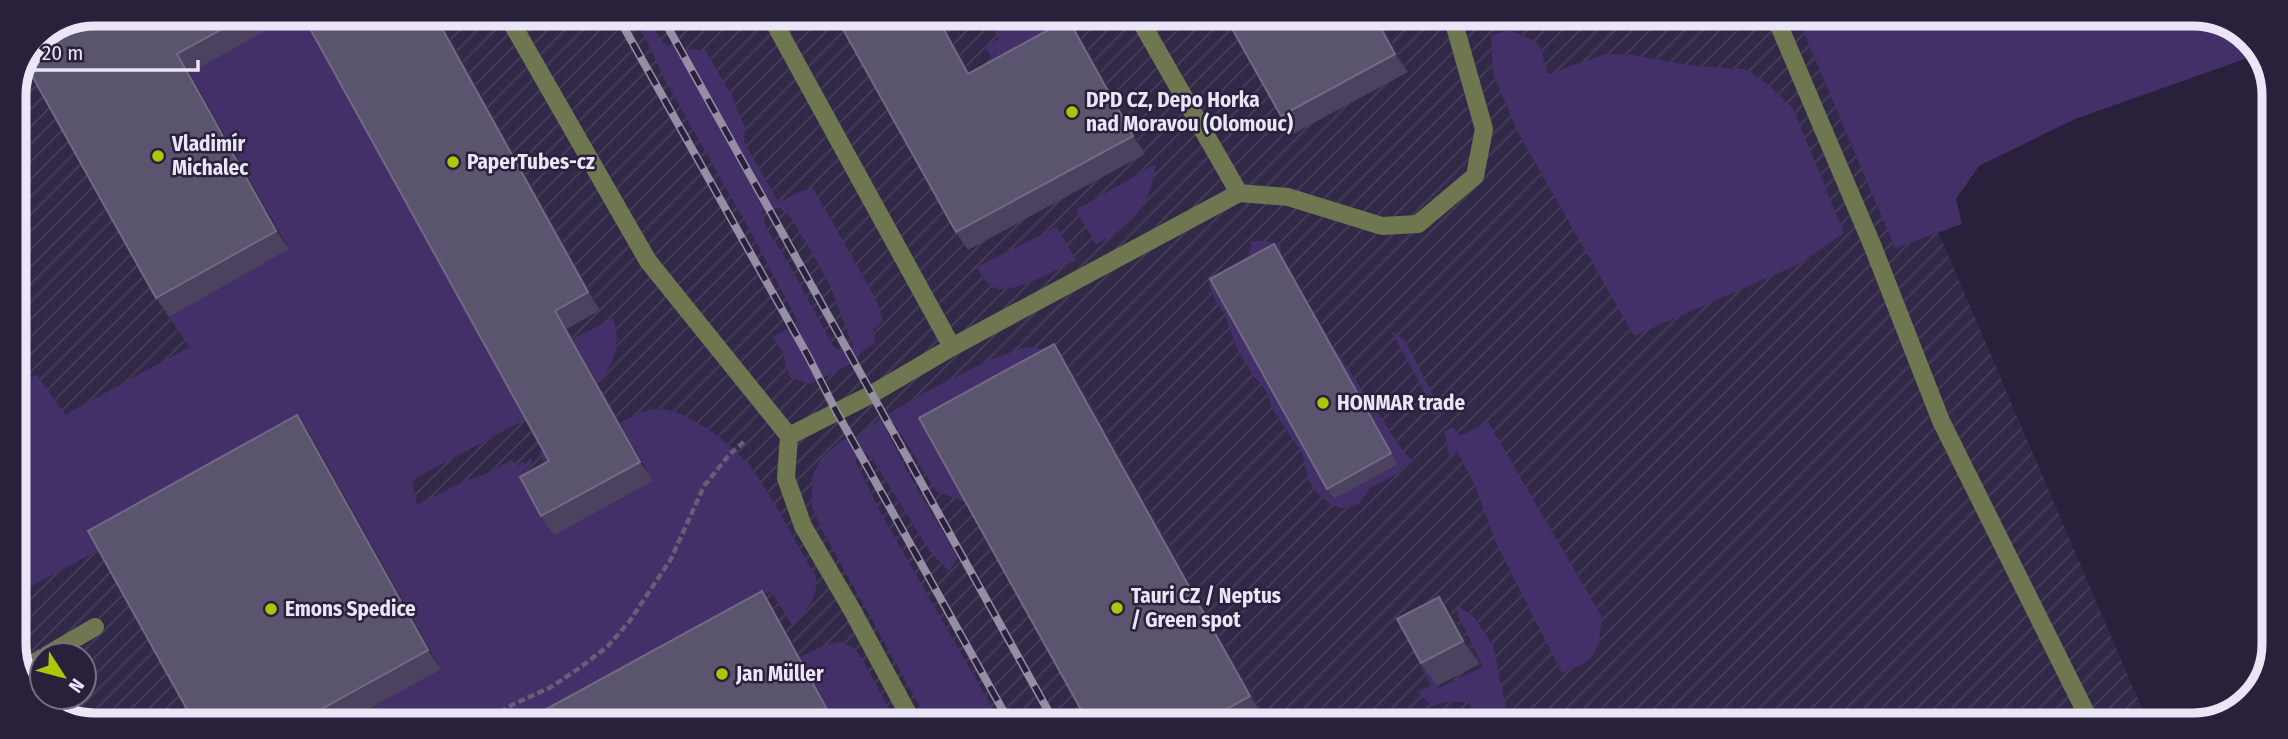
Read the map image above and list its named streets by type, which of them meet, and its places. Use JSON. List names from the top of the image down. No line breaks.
{"places":["DPD CZ, Depo Horka nad Moravou (Olomouc)","Vladimír Michalec","PaperTubes-cz","HONMAR trade","Tauri CZ / Neptus / Green spot","Emons Spedice","Jan Müller"],"scale_bar":"20 m","north":"bottom right"}
